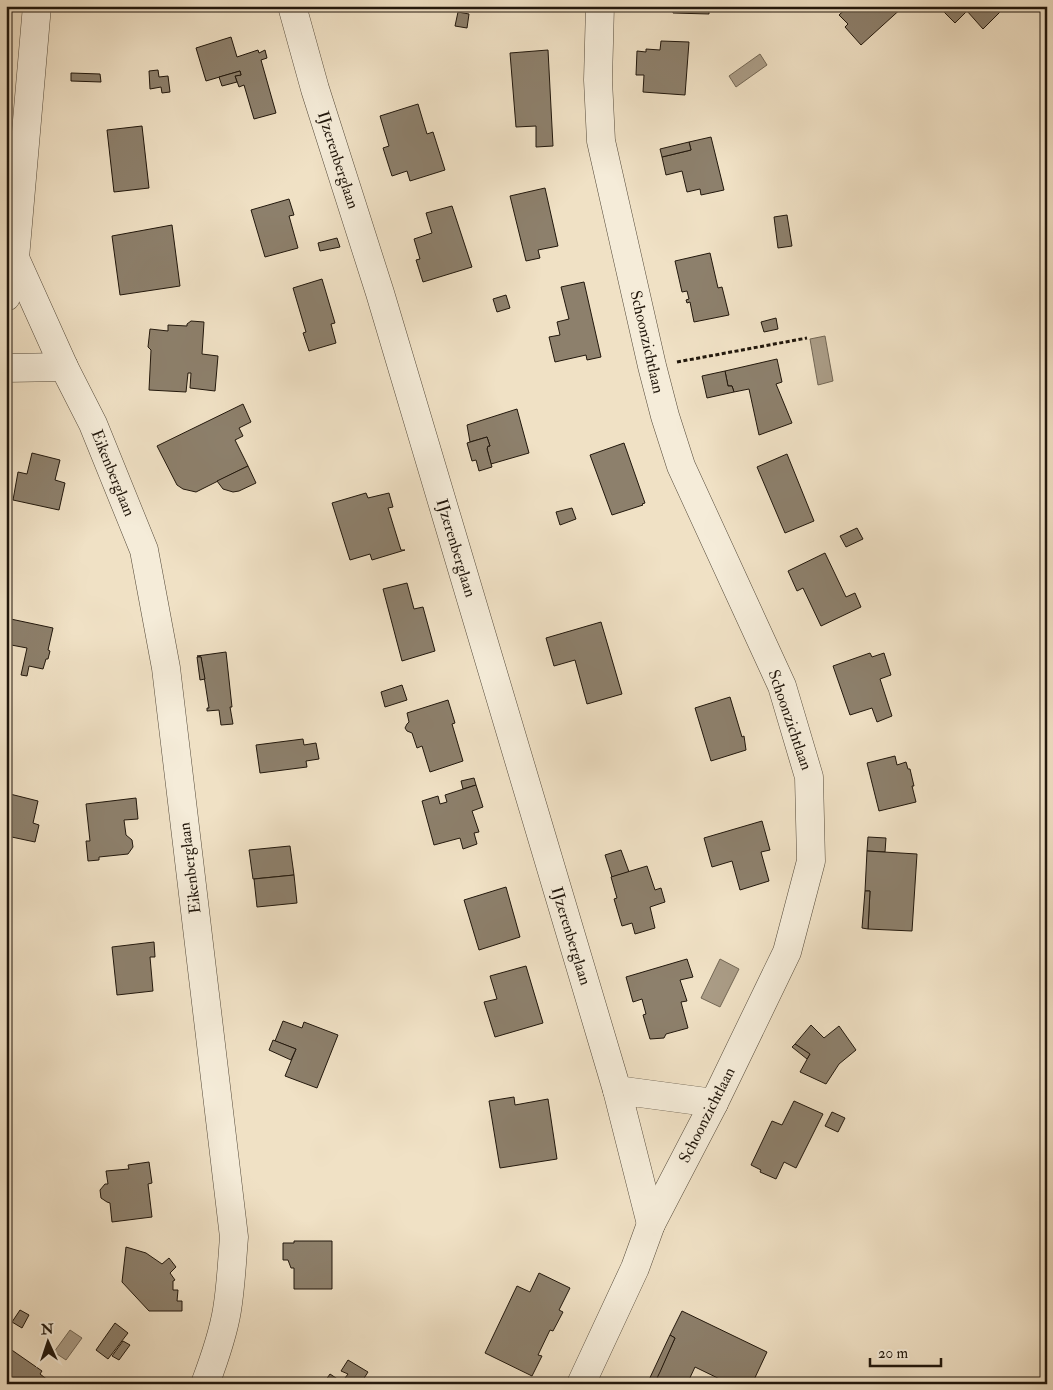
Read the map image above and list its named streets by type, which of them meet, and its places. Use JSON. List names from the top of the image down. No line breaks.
{"streets":{"street":["IJzerenberglaan","Schoonzichtlaan","Eikenberglaan"]},"crossings":[["IJzerenberglaan","Schoonzichtlaan"]],"scale_bar":"20 m","north":"top"}
